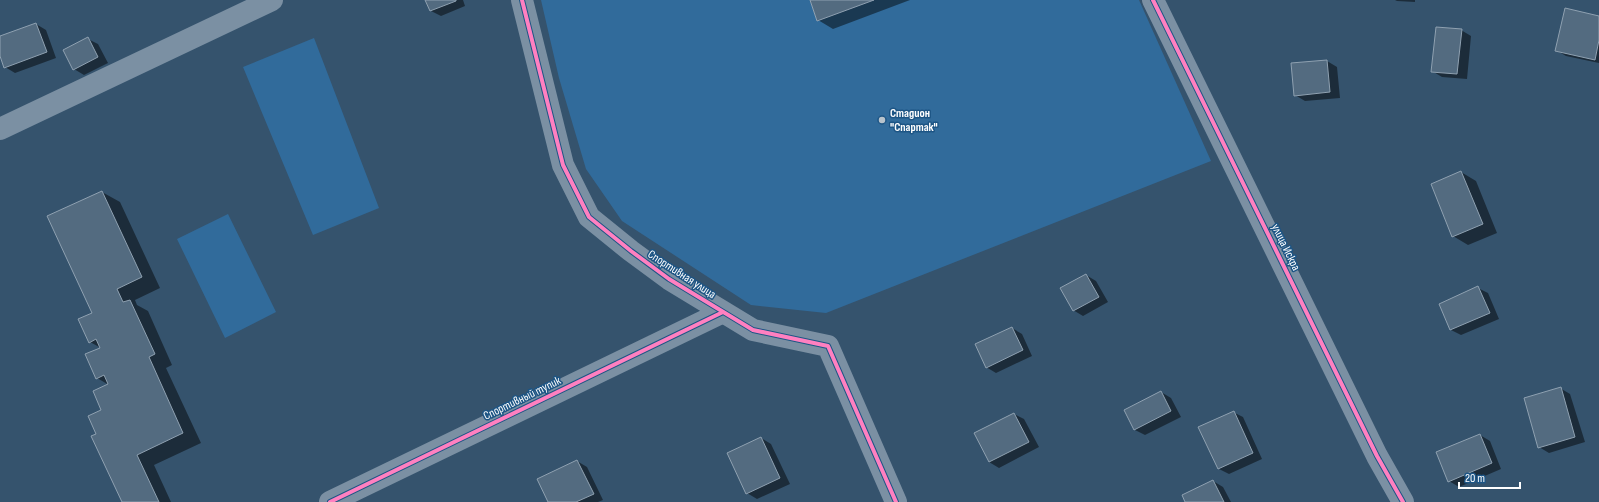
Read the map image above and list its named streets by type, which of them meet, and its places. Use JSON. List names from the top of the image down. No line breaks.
{"streets":{"street":["улица Искра","Спортивная улица","Спортивный тупик"]},"crossings":[["Спортивная улица","Спортивный тупик"]],"places":["Стадион \"Спартак\""],"scale_bar":"20 m"}
